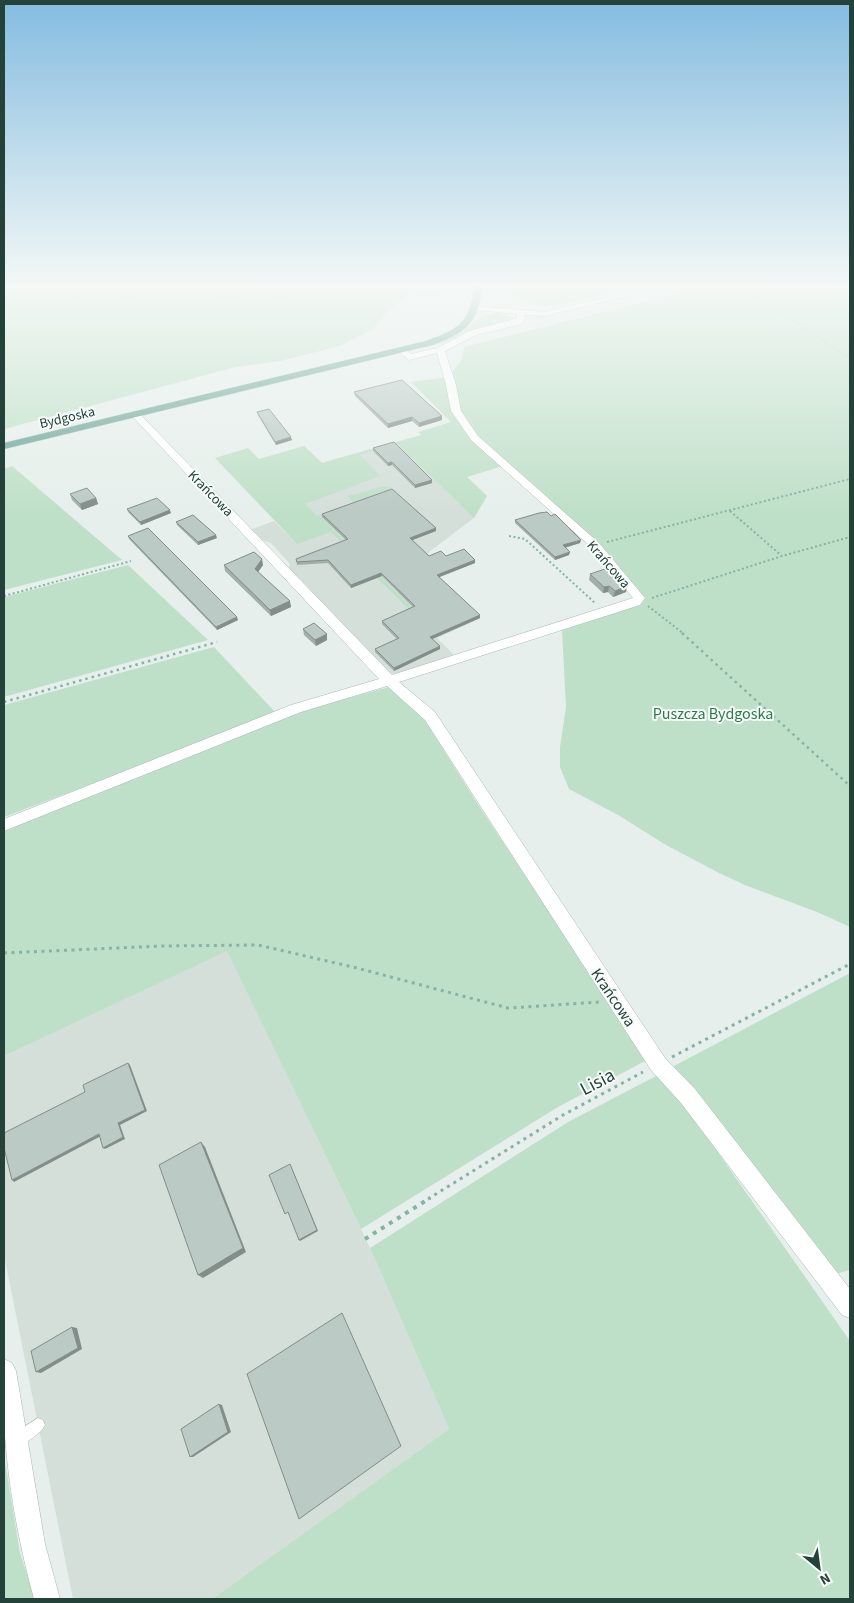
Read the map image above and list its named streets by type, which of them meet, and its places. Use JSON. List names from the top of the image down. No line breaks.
{"streets":{"main road":["Bydgoska"],"street":["Krańcowa"],"path":["Lisia"]},"crossings":[["Bydgoska","Krańcowa"],["Krańcowa","Lisia"]],"parks":["Puszcza Bydgoska"],"north":"bottom right"}
